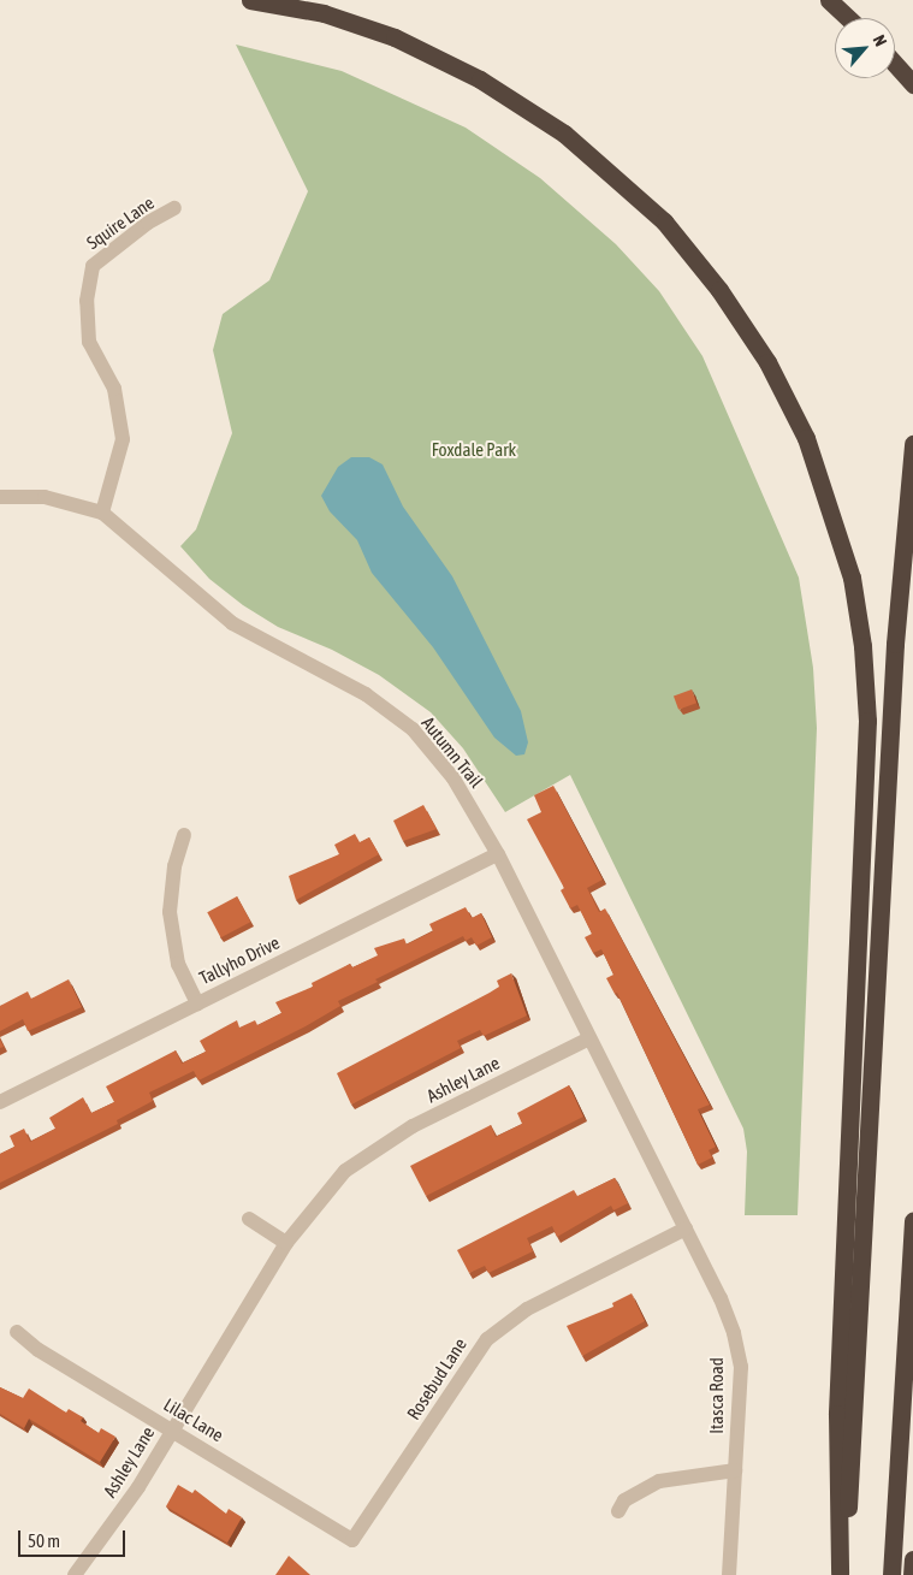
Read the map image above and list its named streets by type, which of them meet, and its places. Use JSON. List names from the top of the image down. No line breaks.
{"streets":{"street":["Squire Lane","Autumn Trail","Tallyho Drive","Ashley Lane","Rosebud Lane","Itasca Road","Lilac Lane"]},"crossings":[["Squire Lane","Autumn Trail"],["Autumn Trail","Tallyho Drive"],["Autumn Trail","Ashley Lane"],["Autumn Trail","Rosebud Lane"],["Autumn Trail","Itasca Road"],["Ashley Lane","Lilac Lane"],["Rosebud Lane","Itasca Road"],["Rosebud Lane","Lilac Lane"]],"parks":["Foxdale Park"],"scale_bar":"50 m","north":"top right"}
